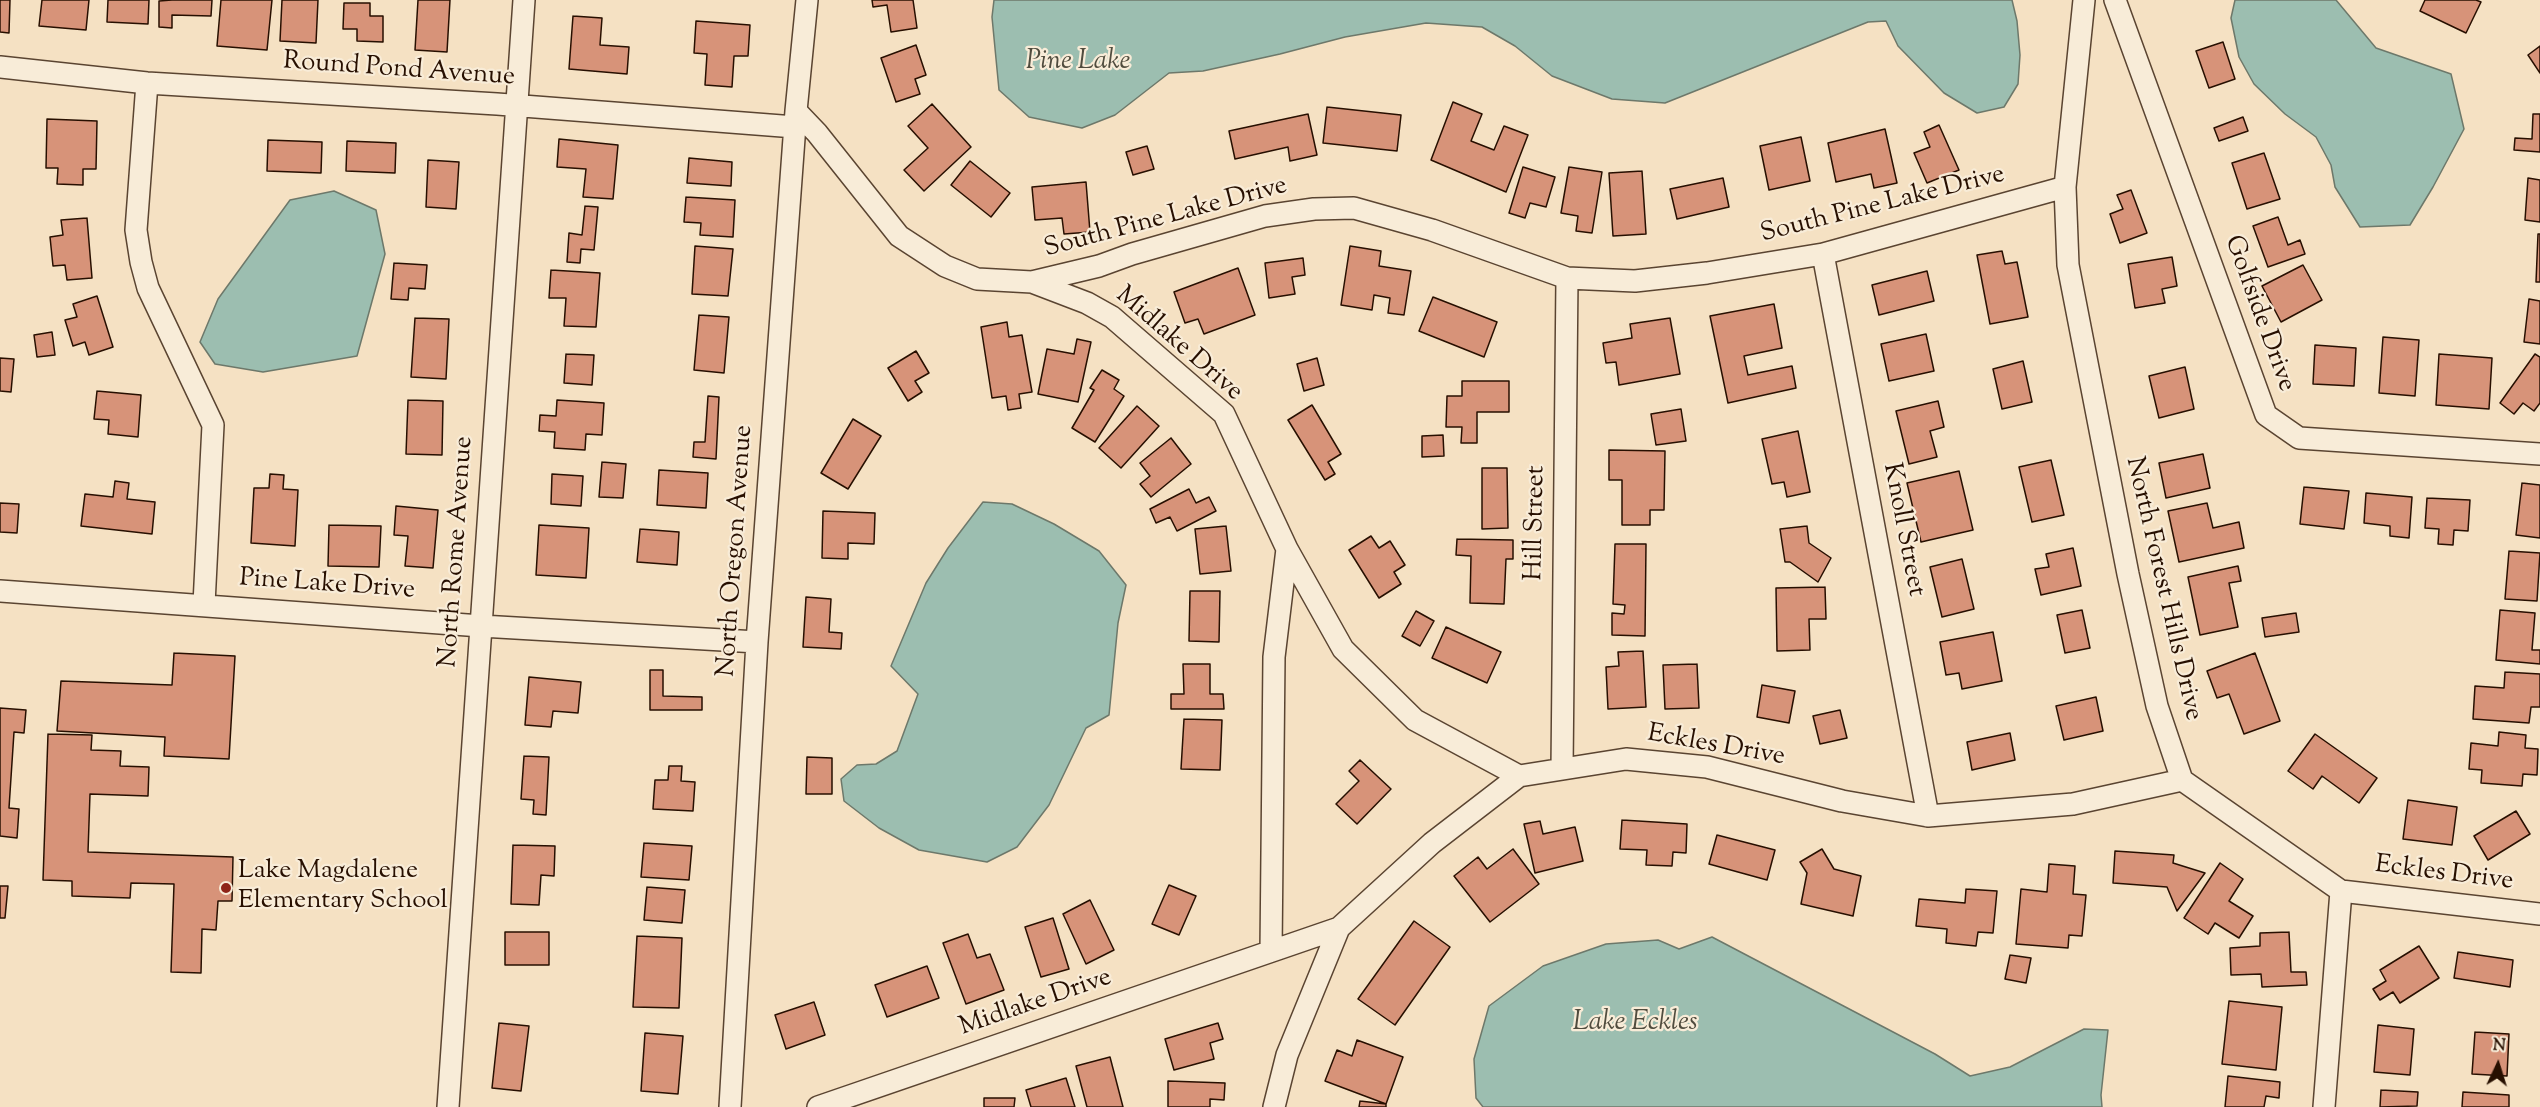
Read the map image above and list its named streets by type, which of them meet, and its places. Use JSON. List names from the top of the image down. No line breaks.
{"streets":{"street":["Round Pond Avenue","South Pine Lake Drive","Golfside Drive","Midlake Drive","Hill Street","Knoll Street","North Oregon Avenue","North Rome Avenue","Pine Lake Drive","North Forest Hills Drive","Eckles Drive"]},"crossings":[["Round Pond Avenue","South Pine Lake Drive"],["Round Pond Avenue","North Oregon Avenue"],["Round Pond Avenue","North Rome Avenue"],["South Pine Lake Drive","Midlake Drive"],["South Pine Lake Drive","Hill Street"],["South Pine Lake Drive","Knoll Street"],["South Pine Lake Drive","North Oregon Avenue"],["South Pine Lake Drive","North Forest Hills Drive"],["Midlake Drive","Eckles Drive"],["Hill Street","Eckles Drive"],["Knoll Street","Eckles Drive"],["North Oregon Avenue","Pine Lake Drive"],["North Rome Avenue","Pine Lake Drive"],["North Forest Hills Drive","Eckles Drive"]],"water":["Pine Lake","Lake Eckles"],"places":["Lake Magdalene Elementary School"],"north":"top"}
